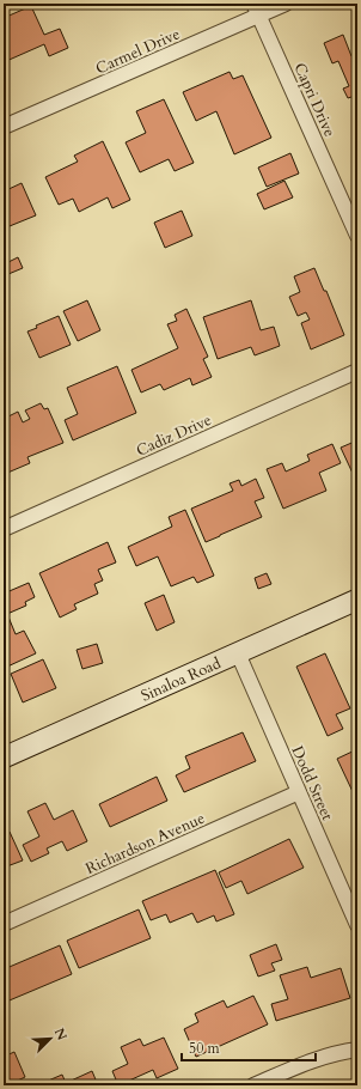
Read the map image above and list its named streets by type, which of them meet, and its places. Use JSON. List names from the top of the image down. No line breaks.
{"streets":{"street":["Carmel Drive","Capri Drive","Cadiz Drive","Sinaloa Road","Dodd Street","Richardson Avenue"]},"crossings":[["Carmel Drive","Capri Drive"],["Sinaloa Road","Dodd Street"],["Dodd Street","Richardson Avenue"]],"scale_bar":"50 m","north":"top right"}
